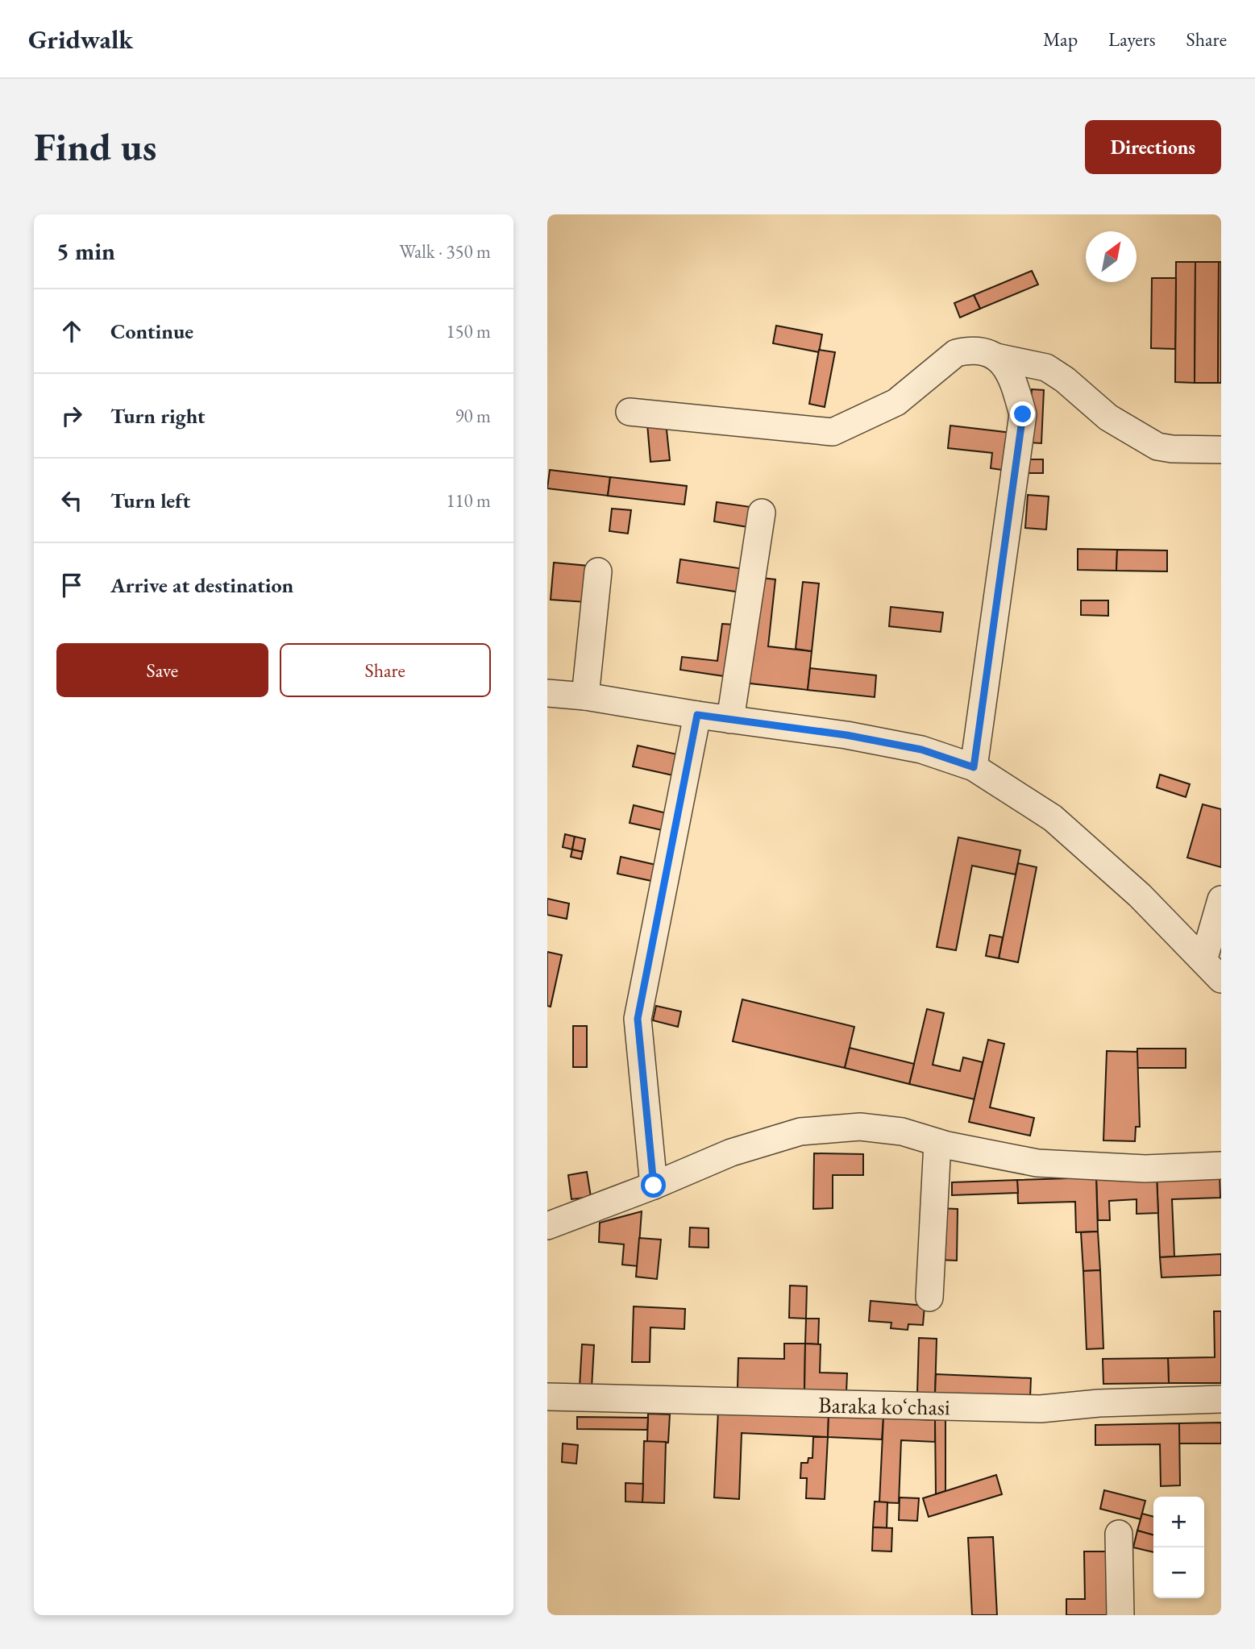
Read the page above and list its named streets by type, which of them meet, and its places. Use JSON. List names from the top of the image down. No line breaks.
{"streets":{"street":["Baraka koʻchasi"]},"north":"top right","page":{"header":"Gridwalk","nav":["Map","Layers","Share"],"buttons":["Directions",["Save","Share"]],"title":"Find us","heading":["5 min","Walk · 350 m"],"list":[["Continue","150 m"],["Turn right","90 m"],["Turn left","110 m"],"Arrive at destination"],"map_buttons":["+","−"]}}
